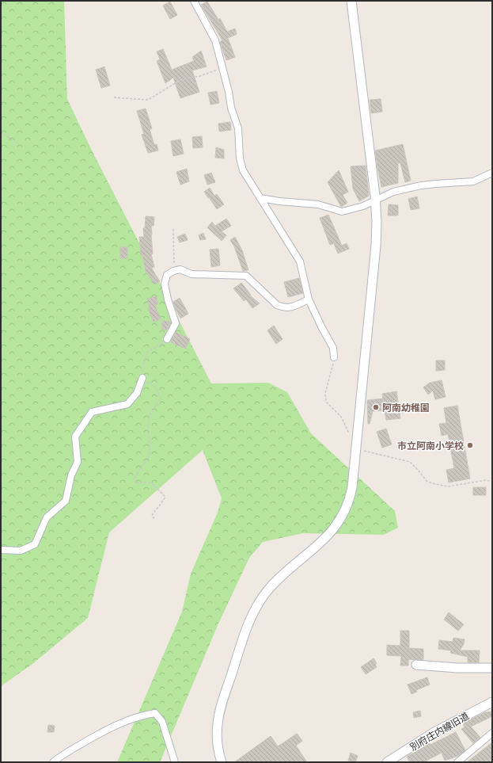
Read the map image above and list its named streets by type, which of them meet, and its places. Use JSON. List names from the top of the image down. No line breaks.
{"streets":{"street":["別府庄内線旧道"]},"places":["阿南幼稚園","市立阿南小学校"]}
